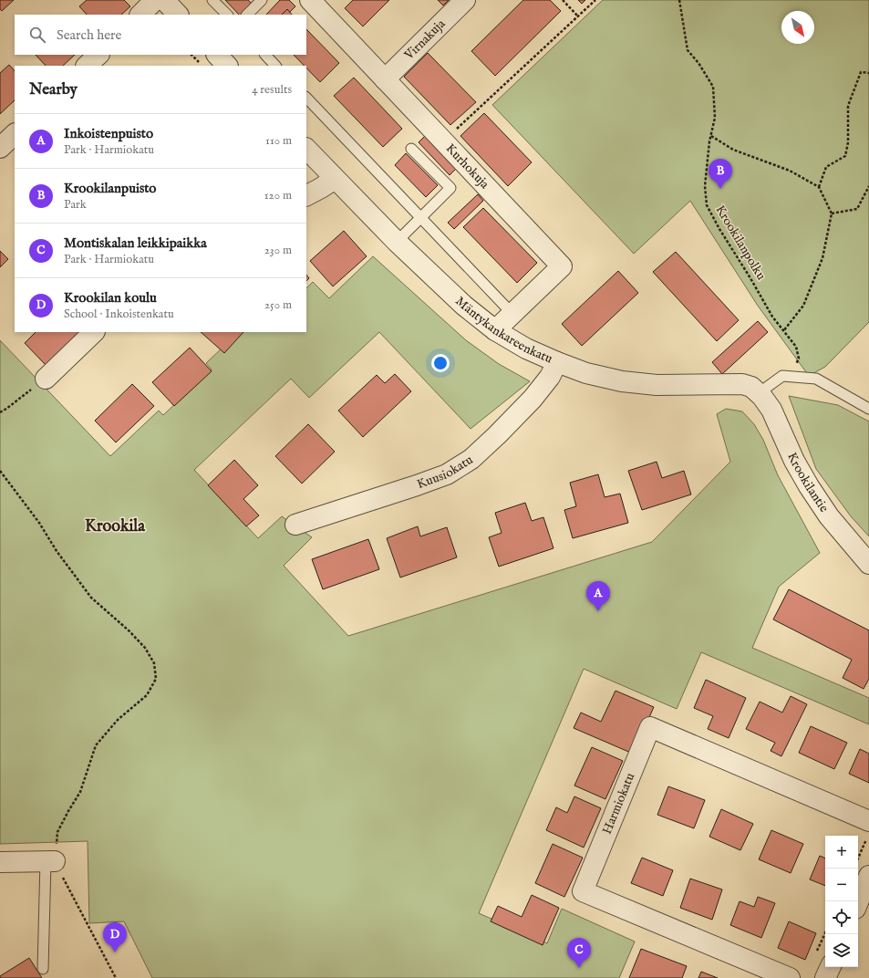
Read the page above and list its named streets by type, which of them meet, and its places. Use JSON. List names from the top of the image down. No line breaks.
{"streets":{"street":["Virnakuja","Kurhokuja","Mäntykankareenkatu","Kuusiokatu","Krookilantie","Harmiokatu"],"path":["Krookilanpolku"]},"crossings":[["Virnakuja","Kurhokuja"],["Kurhokuja","Mäntykankareenkatu"],["Mäntykankareenkatu","Kuusiokatu"],["Mäntykankareenkatu","Krookilantie"]],"districts":["Krookila"],"north":"bottom right","page":{"search":"Search here","heading":["Nearby","4 results"],"list":[{"mark":"A","name":"Inkoistenpuisto","note":"Park · Harmiokatu","value":"110 m"},{"mark":"B","name":"Krookilanpuisto","note":"Park","value":"120 m"},{"mark":"C","name":"Montiskalan leikkipaikka","note":"Park · Harmiokatu","value":"230 m"},{"mark":"D","name":"Krookilan koulu","note":"School · Inkoistenkatu","value":"250 m"}],"pins":["B","A","D","C"],"map_buttons":["+","−"]}}
